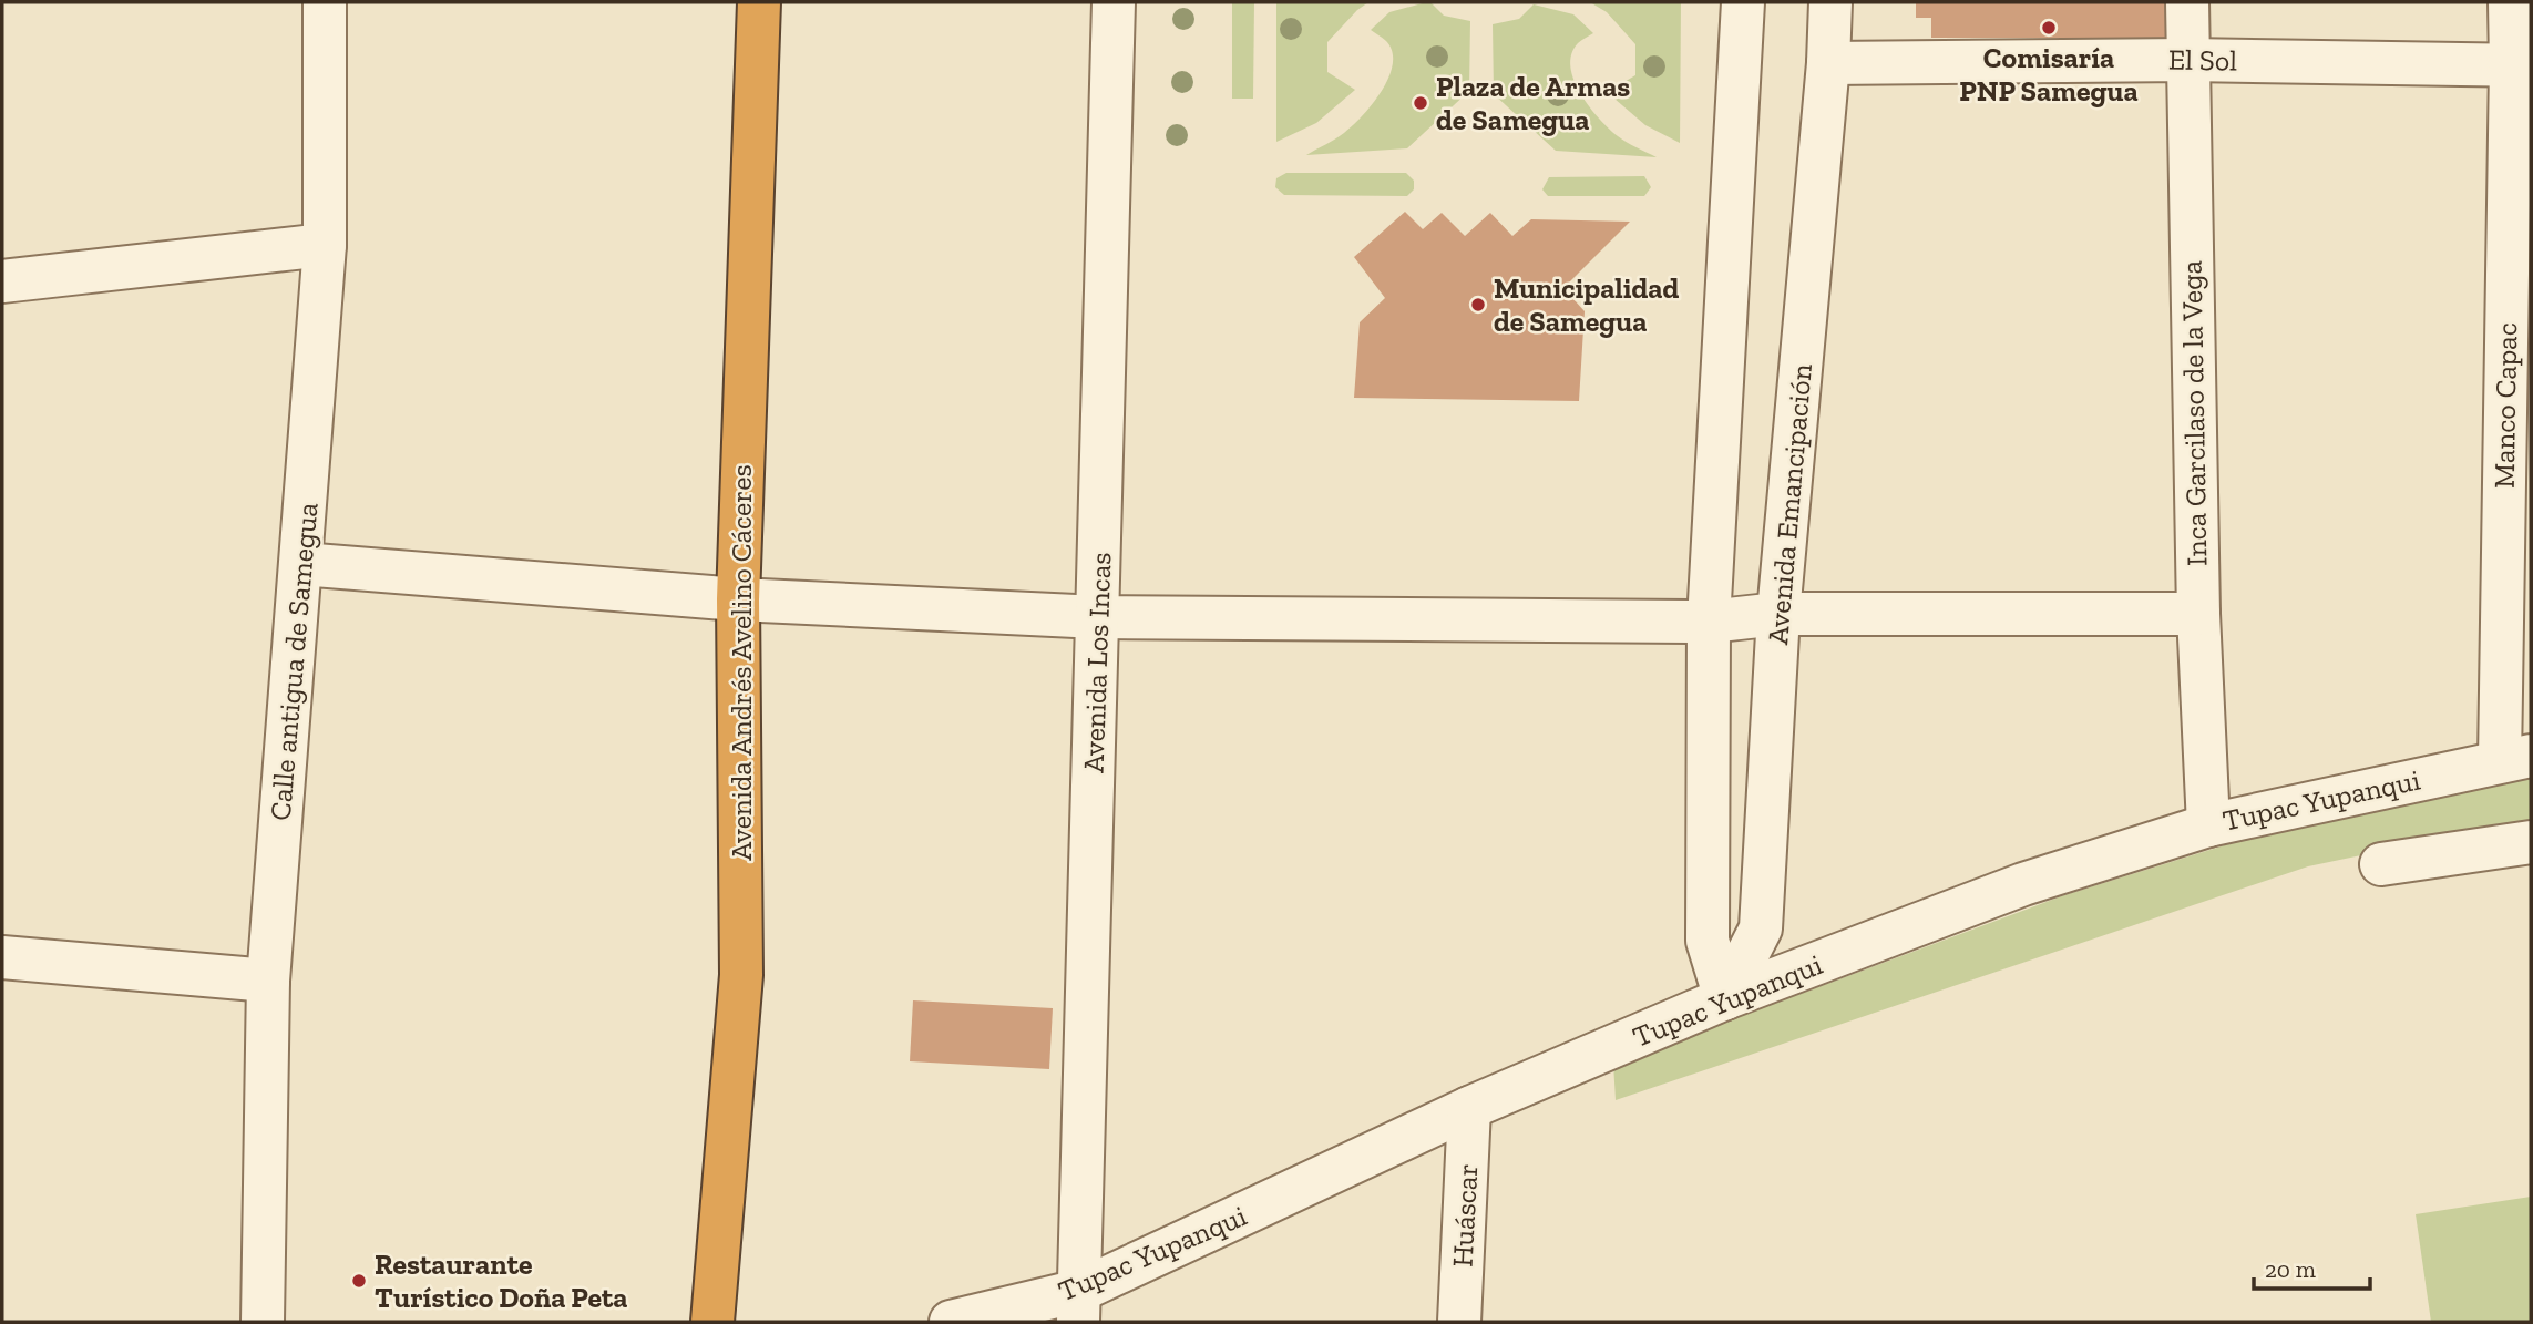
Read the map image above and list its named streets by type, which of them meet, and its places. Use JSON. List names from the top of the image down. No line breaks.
{"streets":{"highway":["Avenida Andrés Avelino Cáceres"],"street":["El Sol","Manco Capac","Inca Garcilaso de la Vega","Avenida Emancipación","Calle antigua de Samegua","Avenida Los Incas","Tupac Yupanqui","Huáscar"]},"crossings":[["El Sol","Manco Capac"],["El Sol","Inca Garcilaso de la Vega"],["El Sol","Avenida Emancipación"],["Manco Capac","Tupac Yupanqui"],["Inca Garcilaso de la Vega","Tupac Yupanqui"],["Avenida Emancipación","Tupac Yupanqui"],["Avenida Los Incas","Tupac Yupanqui"],["Tupac Yupanqui","Huáscar"]],"places":["Comisaría PNP Samegua","Plaza de Armas de Samegua","Municipalidad de Samegua","Restaurante Turístico Doña Peta"],"scale_bar":"20 m"}
